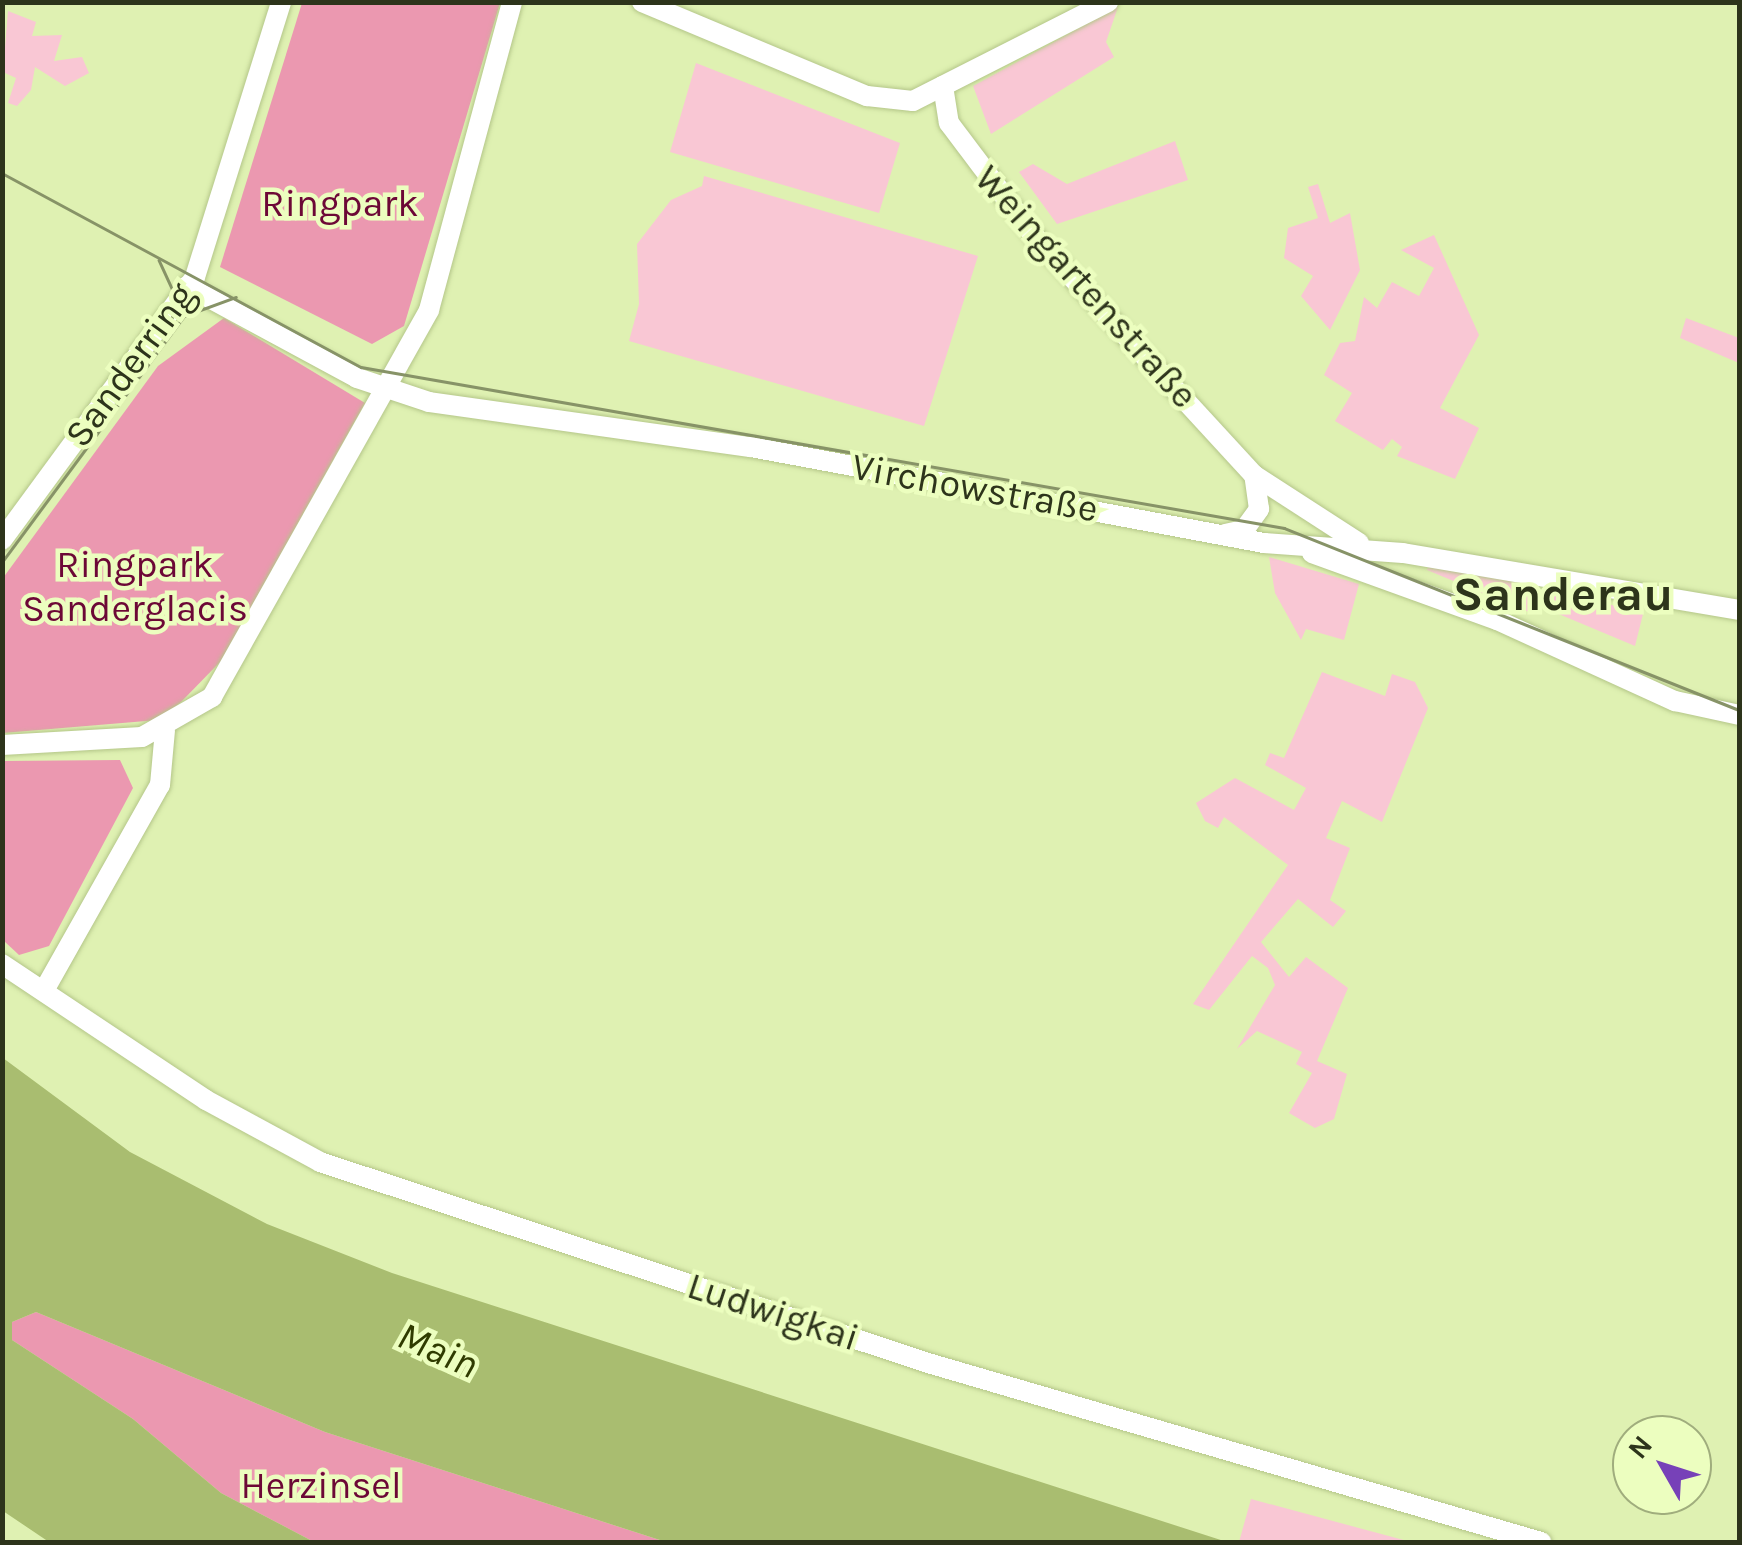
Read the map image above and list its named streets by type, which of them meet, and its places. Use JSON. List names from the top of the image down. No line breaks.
{"streets":{"street":["Weingartenstraße","Sanderring","Virchowstraße","Ludwigkai"]},"crossings":[["Weingartenstraße","Virchowstraße"],["Sanderring","Virchowstraße"]],"districts":["Sanderau"],"water":["Main"],"parks":["Ringpark","Ringpark Sanderglacis","Herzinsel"],"north":"top left"}
